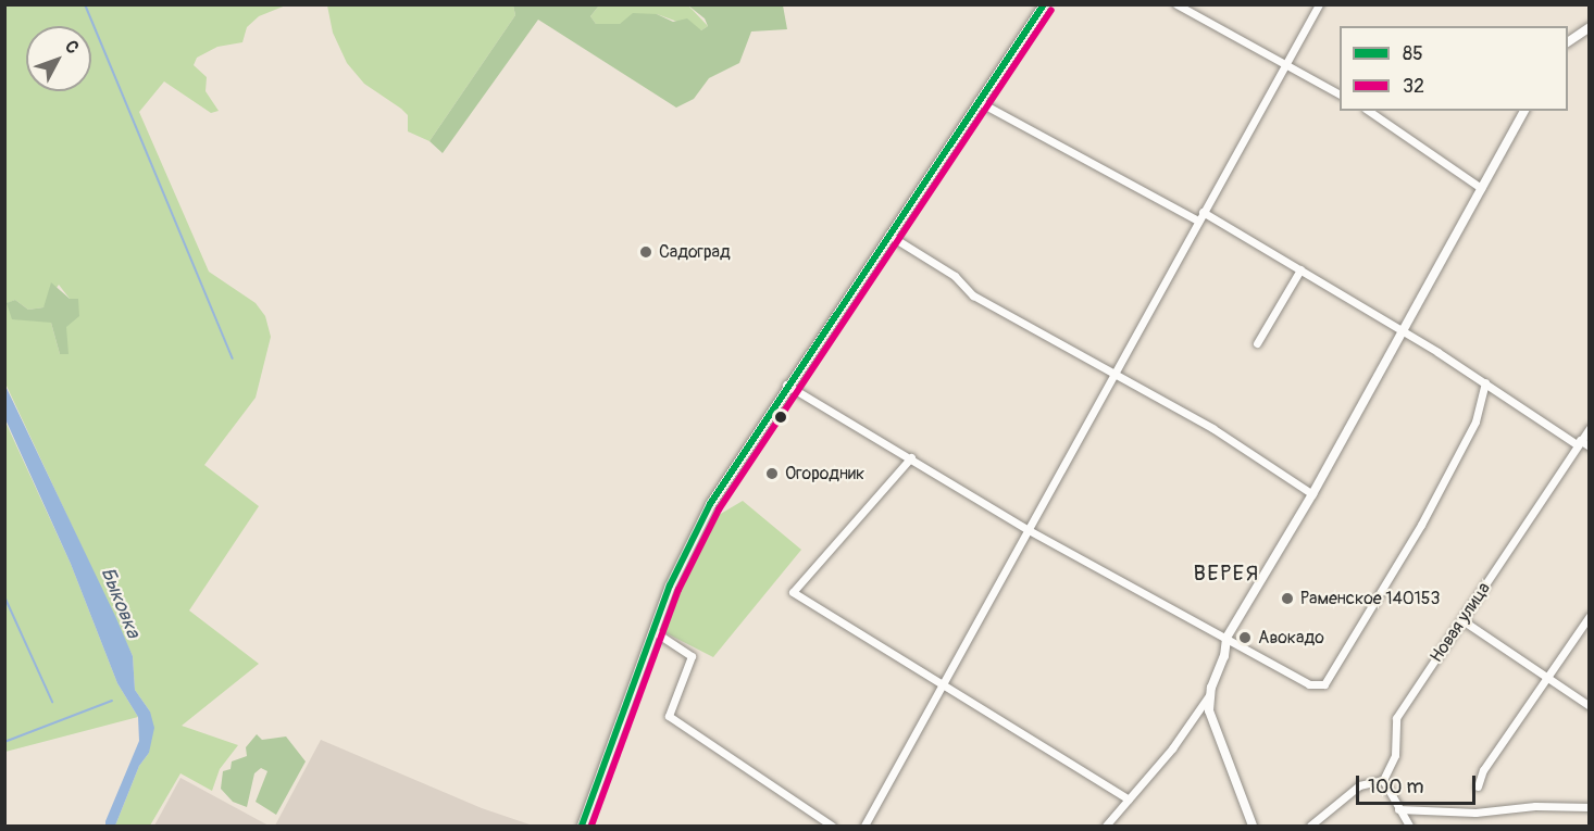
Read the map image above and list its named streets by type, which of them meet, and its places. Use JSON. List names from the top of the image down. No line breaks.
{"streets":{"street":["Новая улица"]},"districts":["ВЕРЕЯ"],"water":["Быковка"],"places":["Садоград","Огородник","Раменское 140153","Авокадо"],"lines":["transit line 85","transit line 32"],"legend":["85","32"],"scale_bar":"100 m","north":"top right"}
